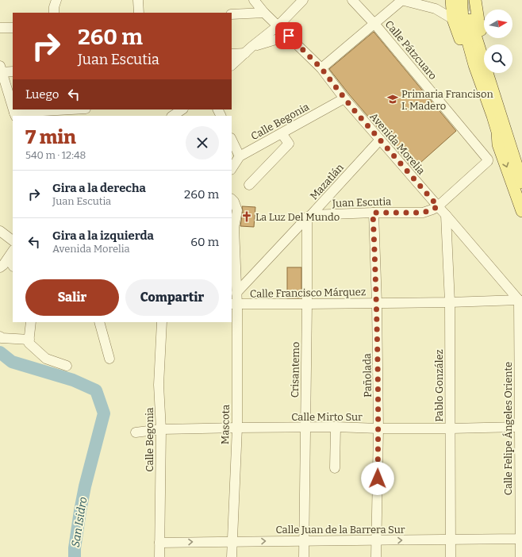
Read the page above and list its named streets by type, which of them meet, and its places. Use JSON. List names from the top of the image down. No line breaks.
{"streets":{"street":["Calle Pátzcuaro","Calle Begonia","Avenida Morelia","Mazatlán","Juan Escutia","Calle Francisco Márquez","Crisantemo","Pañolada","Pablo González","Calle Mirto Sur","Mascota","Calle Felipe Ángeles Oriente","Calle Juan de la Barrera Sur"]},"crossings":[["Calle Pátzcuaro","Juan Escutia"],["Calle Begonia","Avenida Morelia"],["Calle Begonia","Calle Mirto Sur"],["Calle Begonia","Calle Juan de la Barrera Sur"],["Avenida Morelia","Mazatlán"],["Avenida Morelia","Juan Escutia"],["Avenida Morelia","Calle Francisco Márquez"],["Avenida Morelia","Pablo González"],["Avenida Morelia","Calle Felipe Ángeles Oriente"],["Mazatlán","Juan Escutia"],["Mazatlán","Crisantemo"],["Mazatlán","Mascota"],["Juan Escutia","Crisantemo"],["Juan Escutia","Pañolada"],["Calle Francisco Márquez","Crisantemo"],["Calle Francisco Márquez","Pañolada"],["Calle Francisco Márquez","Pablo González"],["Calle Francisco Márquez","Mascota"],["Calle Francisco Márquez","Calle Felipe Ángeles Oriente"],["Crisantemo","Calle Mirto Sur"],["Crisantemo","Calle Juan de la Barrera Sur"],["Pañolada","Calle Mirto Sur"],["Pañolada","Calle Juan de la Barrera Sur"],["Pablo González","Calle Mirto Sur"],["Pablo González","Calle Juan de la Barrera Sur"],["Calle Mirto Sur","Mascota"],["Calle Mirto Sur","Calle Felipe Ángeles Oriente"],["Mascota","Calle Juan de la Barrera Sur"],["Calle Felipe Ángeles Oriente","Calle Juan de la Barrera Sur"]],"one_way":["Calle Juan de la Barrera Sur"],"water":["San Isidro"],"places":{"school or university":["Primaria Francison I. Madero"],"church":["La Luz Del Mundo"]},"north":"right","page":{"turn":["260 m","Juan Escutia"],"then":"Luego","heading":["7 min","540 m · 12:48"],"list":[{"name":"Gira a la derecha","note":"Juan Escutia","value":"260 m"},{"name":"Gira a la izquierda","note":"Avenida Morelia","value":"60 m"}],"buttons":["Salir","Compartir"]}}
